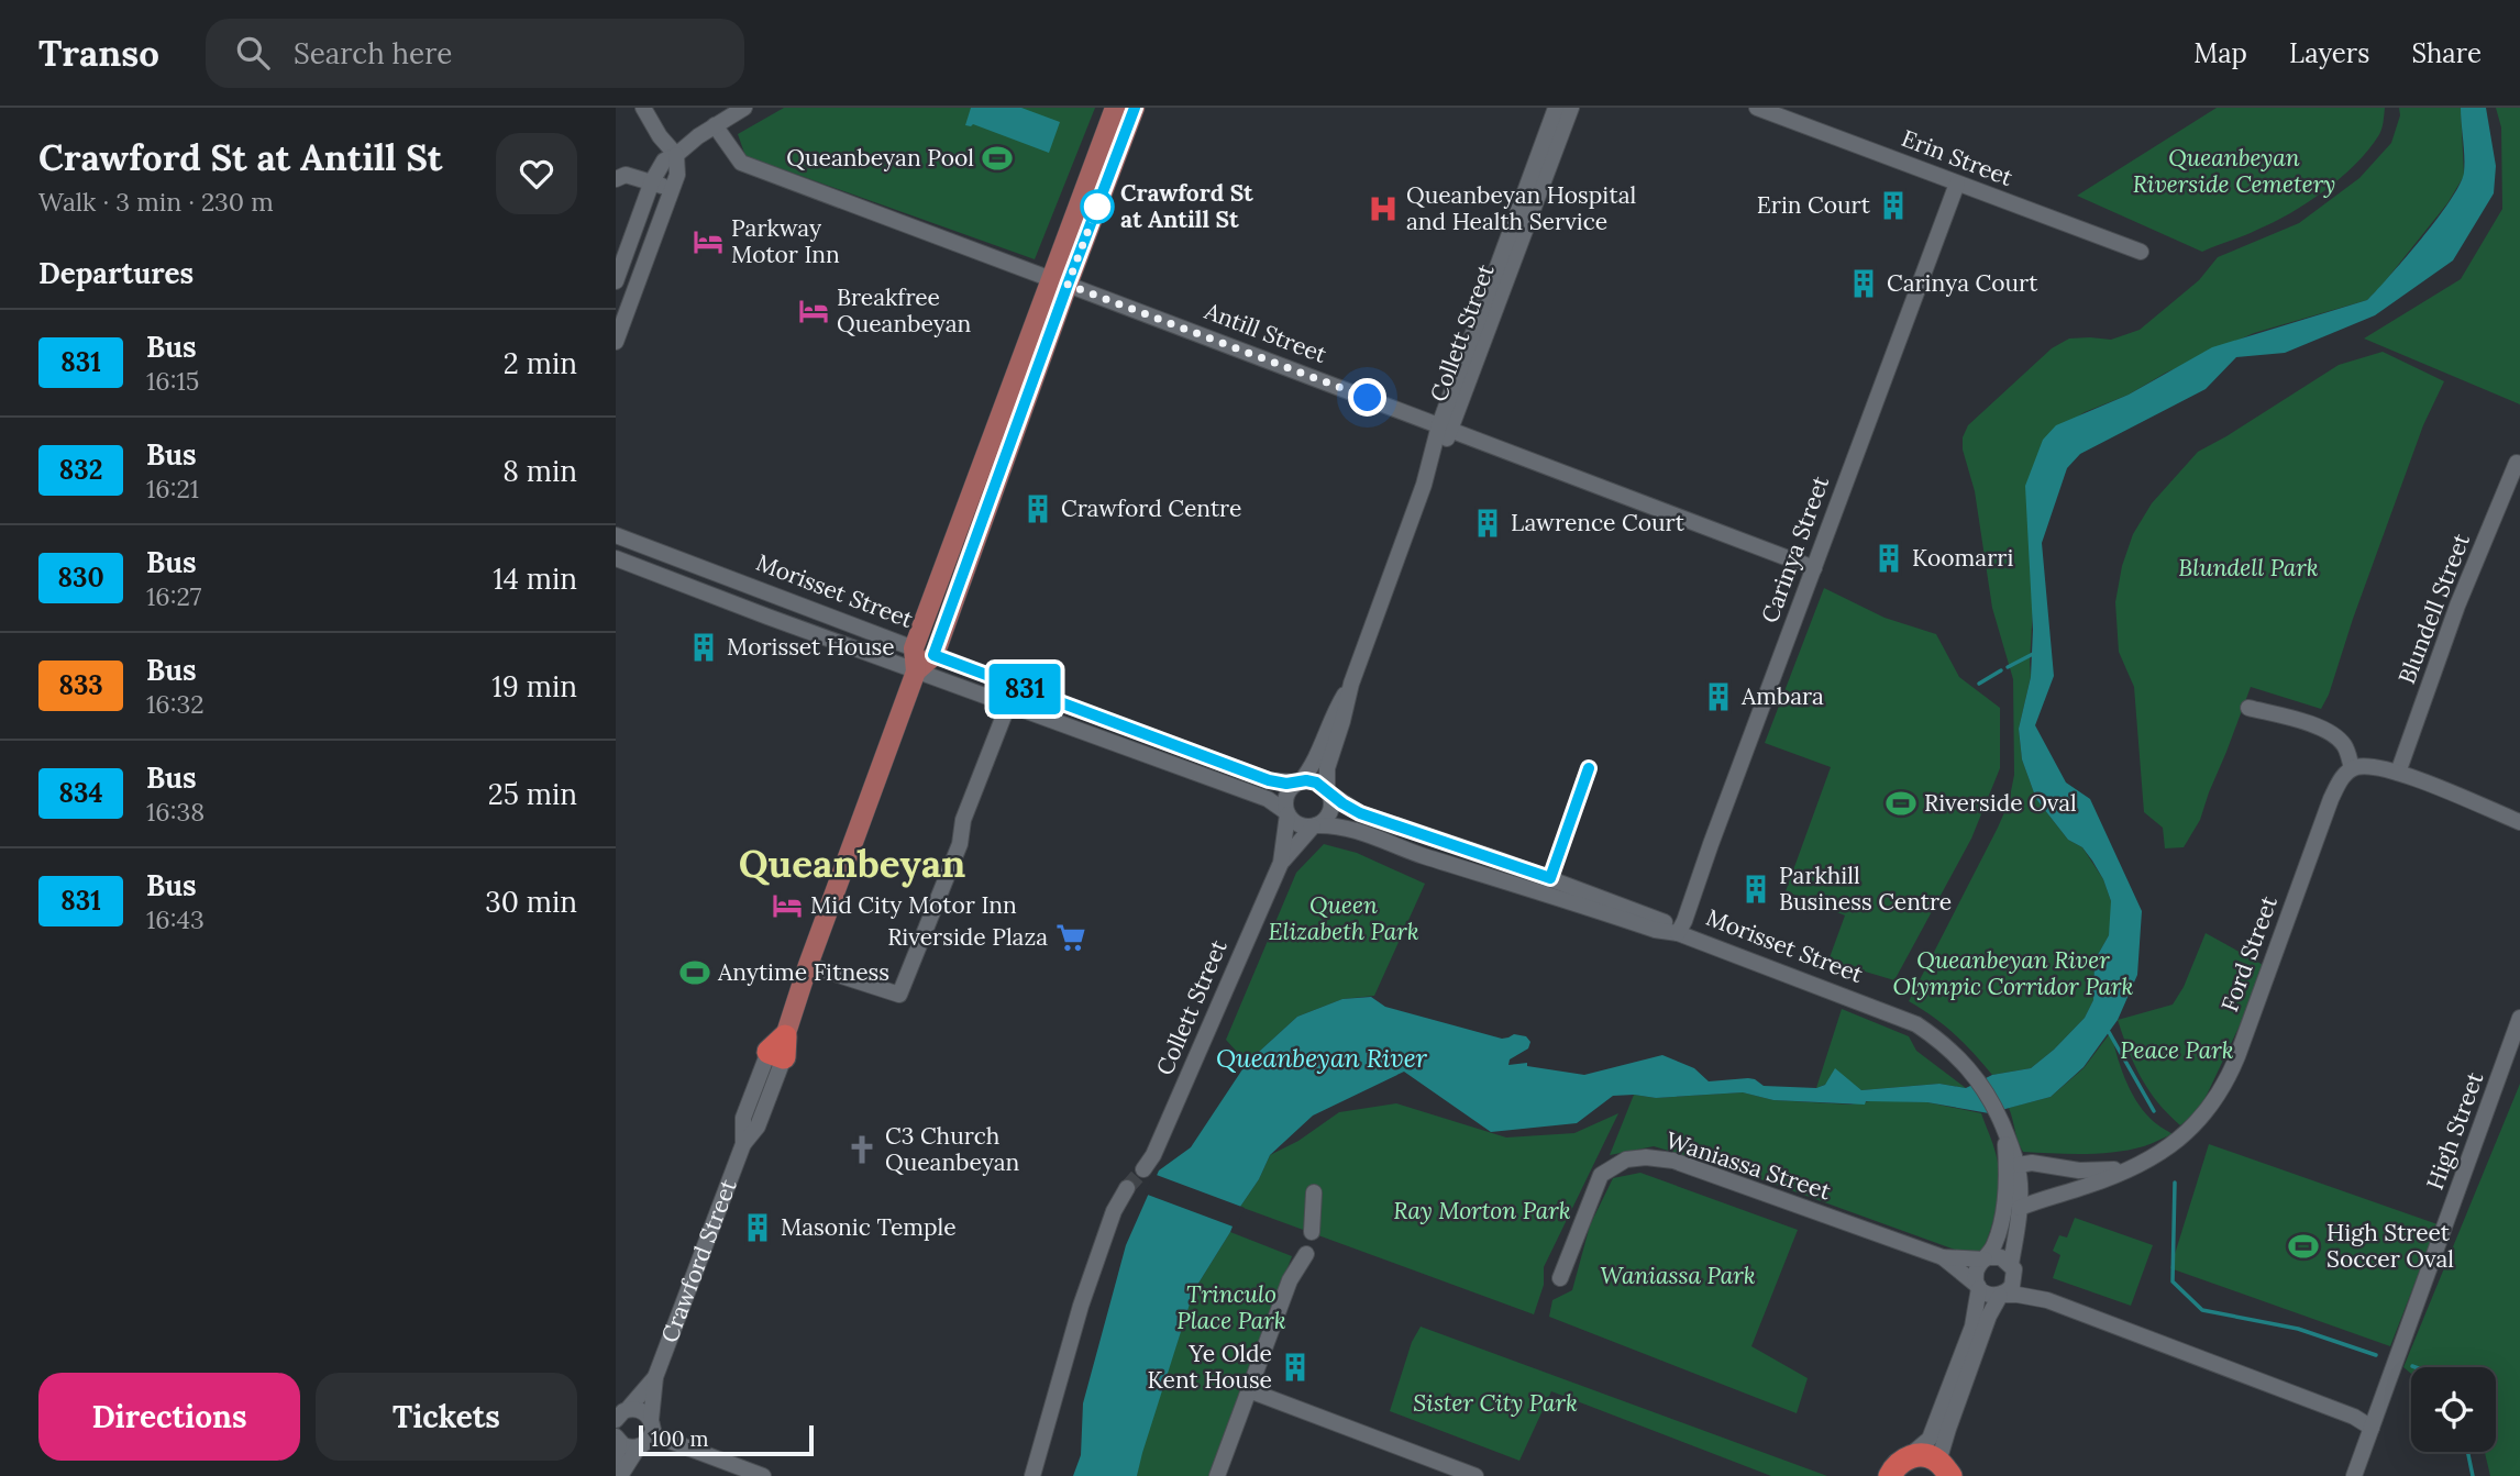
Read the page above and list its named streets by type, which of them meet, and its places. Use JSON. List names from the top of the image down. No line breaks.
{"streets":{"main road":["Morisset Street","Crawford Street"],"street":["Erin Street","Antill Street","Collett Street","Carinya Street","Blundell Street","Ford Street","High Street","Waniassa Street"]},"crossings":[["Erin Street","Carinya Street"],["Antill Street","Collett Street"],["Antill Street","Carinya Street"],["Antill Street","Crawford Street"],["Collett Street","Morisset Street"],["Carinya Street","Morisset Street"],["Morisset Street","Ford Street"],["Morisset Street","Crawford Street"]],"districts":["Queanbeyan"],"water":["Queanbeyan River"],"parks":["Queanbeyan Riverside Cemetery","Blundell Park","Queen Elizabeth Park","Queanbeyan River Olympic Corridor Park","Peace Park","Ray Morton Park","Waniassa Park","Trinculo Place Park","Sister City Park"],"places":{"sports":["Queanbeyan Pool","Riverside Oval","Anytime Fitness","High Street Soccer Oval"],"building":["Erin Court","Carinya Court","Crawford Centre","Lawrence Court","Koomarri","Morisset House","Ambara","Parkhill Business Centre","Masonic Temple","Ye Olde Kent House"],"other":["Crawford St at Antill St"],"hospital":["Queanbeyan Hospital and Health Service"],"hotel":["Parkway Motor Inn","Breakfree Queanbeyan","Mid City Motor Inn"],"supermarket":["Riverside Plaza"],"church":["C3 Church Queanbeyan"]},"lines":["bus line 831"],"scale_bar":"100 m","page":{"header":"Transo","search":"Search here","nav":["Map","Layers","Share"],"heading":[["Crawford St at Antill St","Walk · 3 min · 230 m"],"Departures"],"on_map":"831","list":[{"mark":"831","name":"Bus","note":"16:15","value":"2 min"},{"mark":"832","name":"Bus","note":"16:21","value":"8 min"},{"mark":"830","name":"Bus","note":"16:27","value":"14 min"},{"mark":"833","name":"Bus","note":"16:32","value":"19 min"},{"mark":"834","name":"Bus","note":"16:38","value":"25 min"},{"mark":"831","name":"Bus","note":"16:43","value":"30 min"}],"buttons":["Directions","Tickets"],"scale":"100 m"}}
